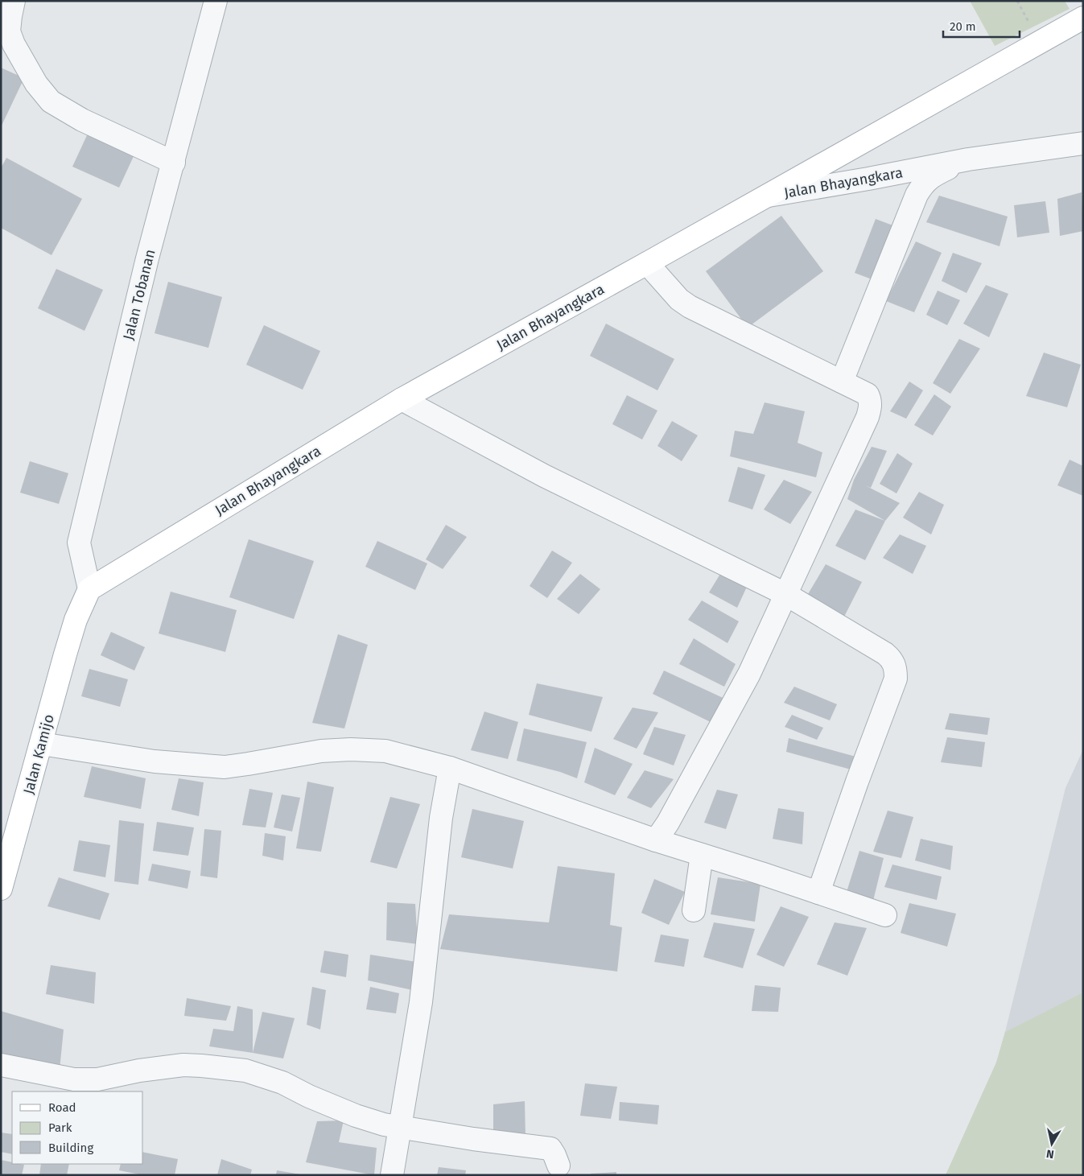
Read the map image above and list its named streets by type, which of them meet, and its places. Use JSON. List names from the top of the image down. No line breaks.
{"streets":{"main road":["Jalan Bhayangkara","Jalan Kamijo"],"street":["Jalan Tobanan"]},"crossings":[["Jalan Bhayangkara","Jalan Tobanan"],["Jalan Bhayangkara","Jalan Kamijo"],["Jalan Tobanan","Jalan Kamijo"]],"legend":["Road","Park","Building"],"scale_bar":"20 m","north":"bottom"}
